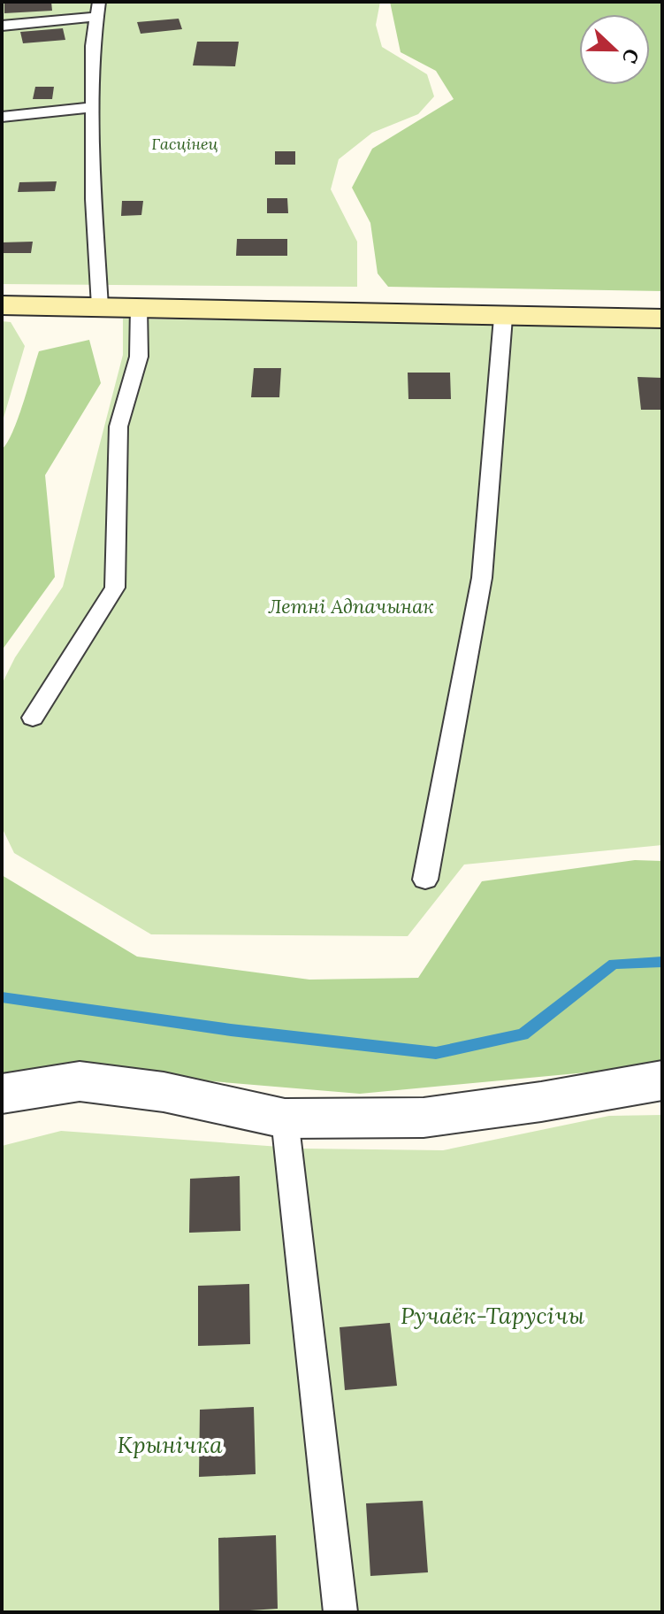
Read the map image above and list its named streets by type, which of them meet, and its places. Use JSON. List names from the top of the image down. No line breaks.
{"parks":["Гасцінец","Летні Адпачынак","Ручаёк-Тарусічы","Крынічка"],"north":"right"}
